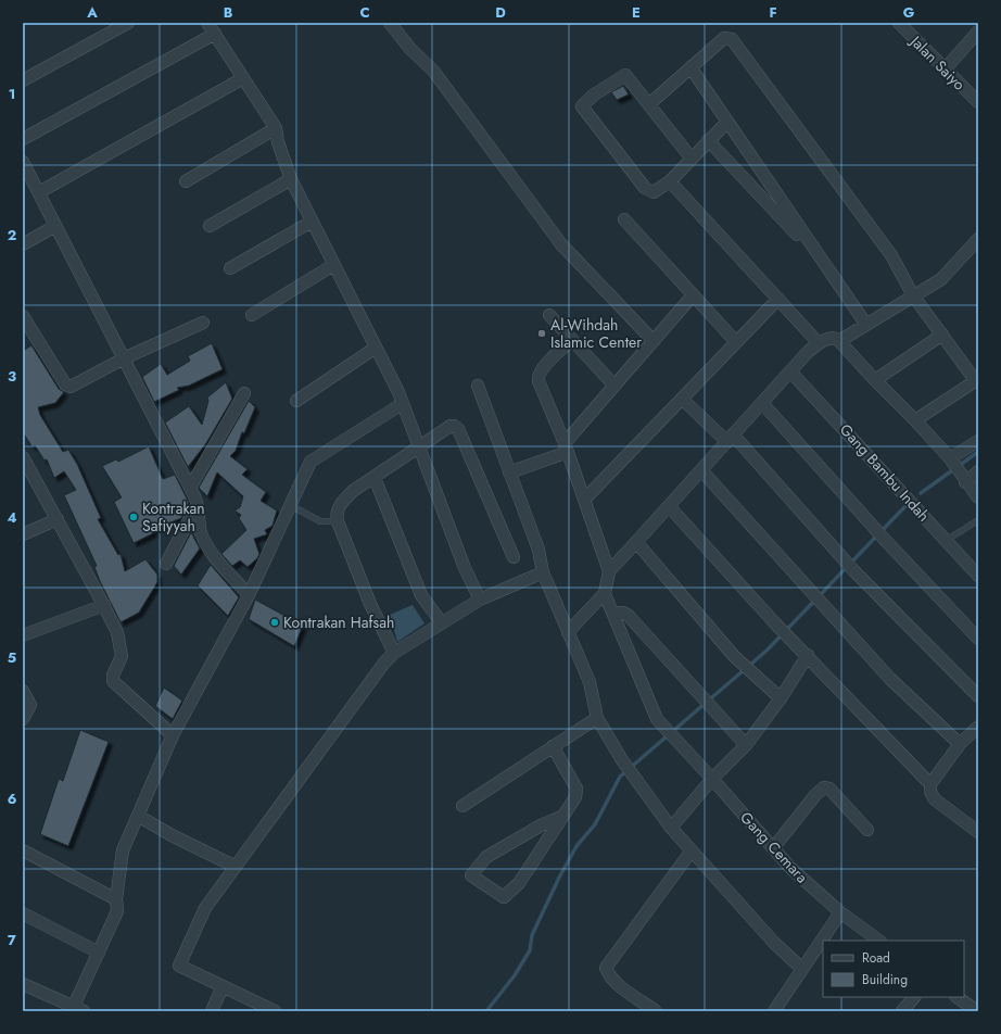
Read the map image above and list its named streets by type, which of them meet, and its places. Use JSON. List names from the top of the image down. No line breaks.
{"streets":{"street":["Jalan Saiyo","Gang Bambu Indah","Gang Cemara"]},"places":["Al-Wihdah Islamic Center","Kontrakan Safiyyah","Kontrakan Hafsah"],"legend":["Road","Building"],"grid":{"columns":["A","B","C","D","E","F","G"],"rows":["1","2","3","4","5","6","7"]}}
